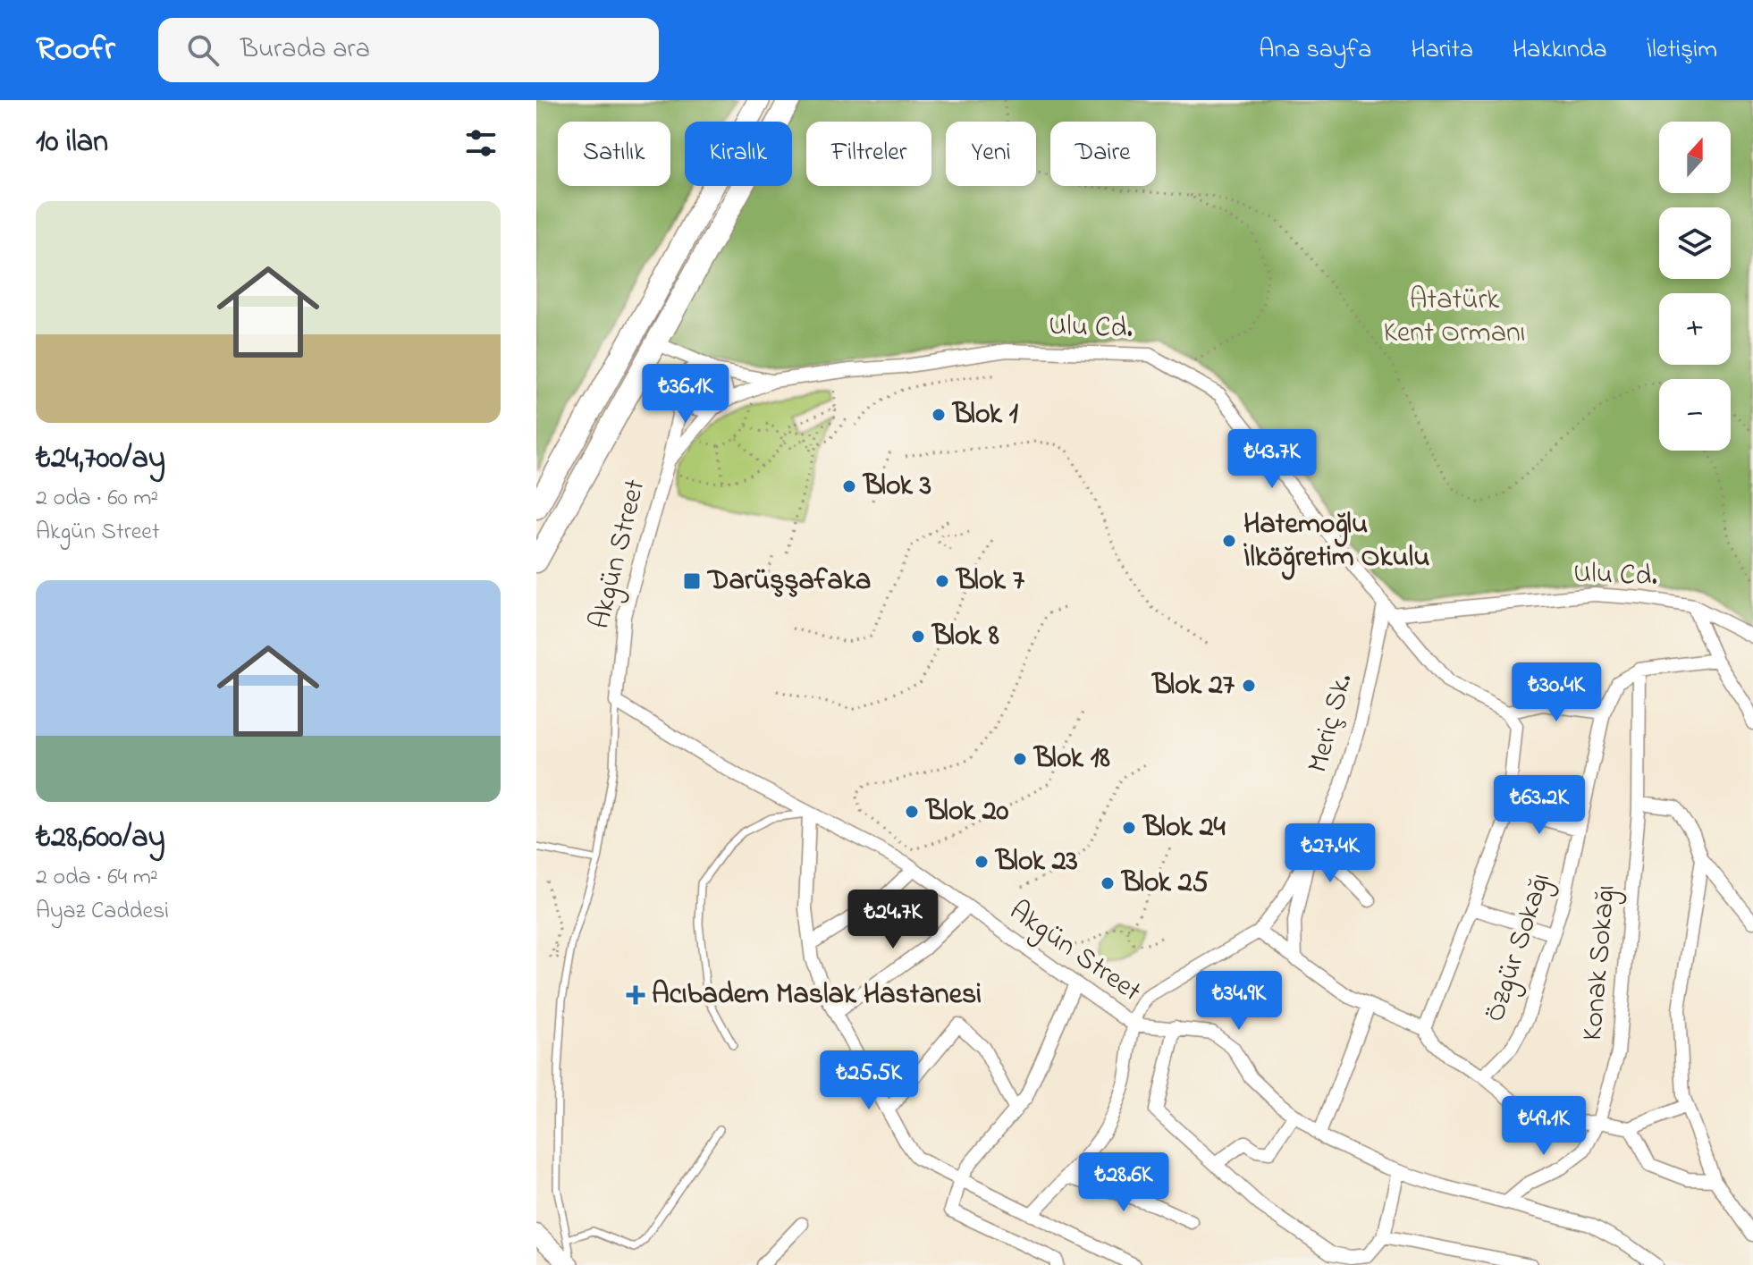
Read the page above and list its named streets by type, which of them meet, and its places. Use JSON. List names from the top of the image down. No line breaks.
{"streets":{"street":["Ulu Cd.","Akgün Street","Meriç Sk.","Özgür Sokağı","Konak Sokağı"]},"crossings":[["Ulu Cd.","Akgün Street"],["Ulu Cd.","Meriç Sk."],["Akgün Street","Meriç Sk."],["Akgün Street","Konak Sokağı"],["Özgür Sokağı","Konak Sokağı"]],"parks":["Atatürk Kent Ormanı"],"places":{"other":["Blok 1","Blok 3","Hatemoğlu İlköğretim Okulu","Blok 7","Blok 8","Blok 27","Blok 18","Blok 20","Blok 24","Blok 23","Blok 25"],"transit":["Darüşşafaka"],"health":["Acıbadem Maslak Hastanesi"]},"north":"top","page":{"header":"Roofr","search":"Burada ara","nav":["Ana sayfa","Harita","Hakkında","İletişim"],"heading":"10 ilan","map_buttons":["+","−"],"chip":["Satılık","Kiralık","Filtreler","Yeni","Daire"],"list":[{"name":"₺24,700/ay","note":"2 oda · 60 m² · Akgün Street"},{"name":"₺28,600/ay","note":"2 oda · 64 m² · Ayaz Caddesi"}],"price":["₺36.1K","₺43.7K","₺30.4K","₺63.2K","₺27.4K","₺24.7K","₺34.9K","₺25.5K","₺49.1K","₺28.6K"]}}
